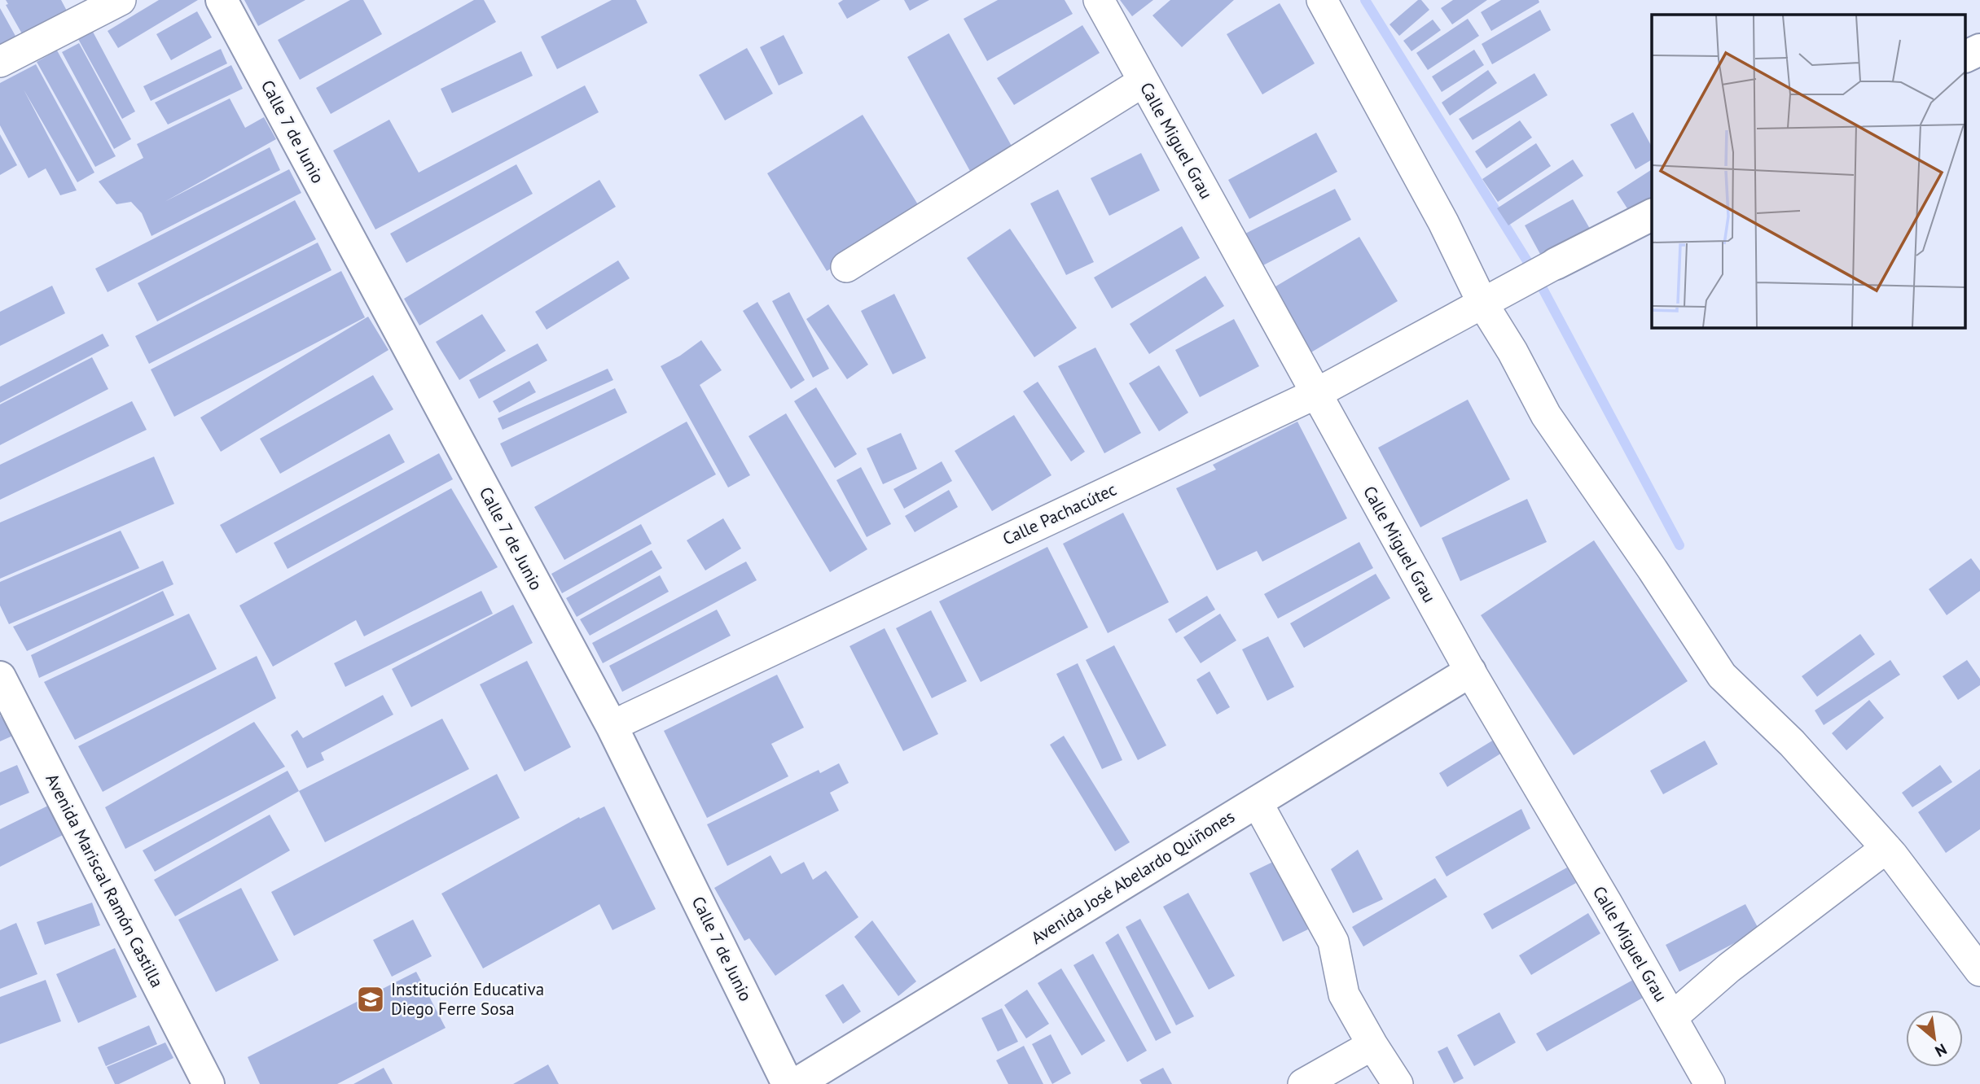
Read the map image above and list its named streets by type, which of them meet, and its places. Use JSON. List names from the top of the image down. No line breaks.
{"streets":{"street":["Calle 7 de Junio","Calle Miguel Grau","Calle Pachacútec","Avenida José Abelardo Quiñones","Avenida Mariscal Ramón Castilla"]},"crossings":[["Calle 7 de Junio","Calle Pachacútec"],["Calle Miguel Grau","Calle Pachacútec"],["Calle Miguel Grau","Avenida José Abelardo Quiñones"]],"places":{"school or university":["Institución Educativa Diego Ferre Sosa"]},"north":"bottom right"}
